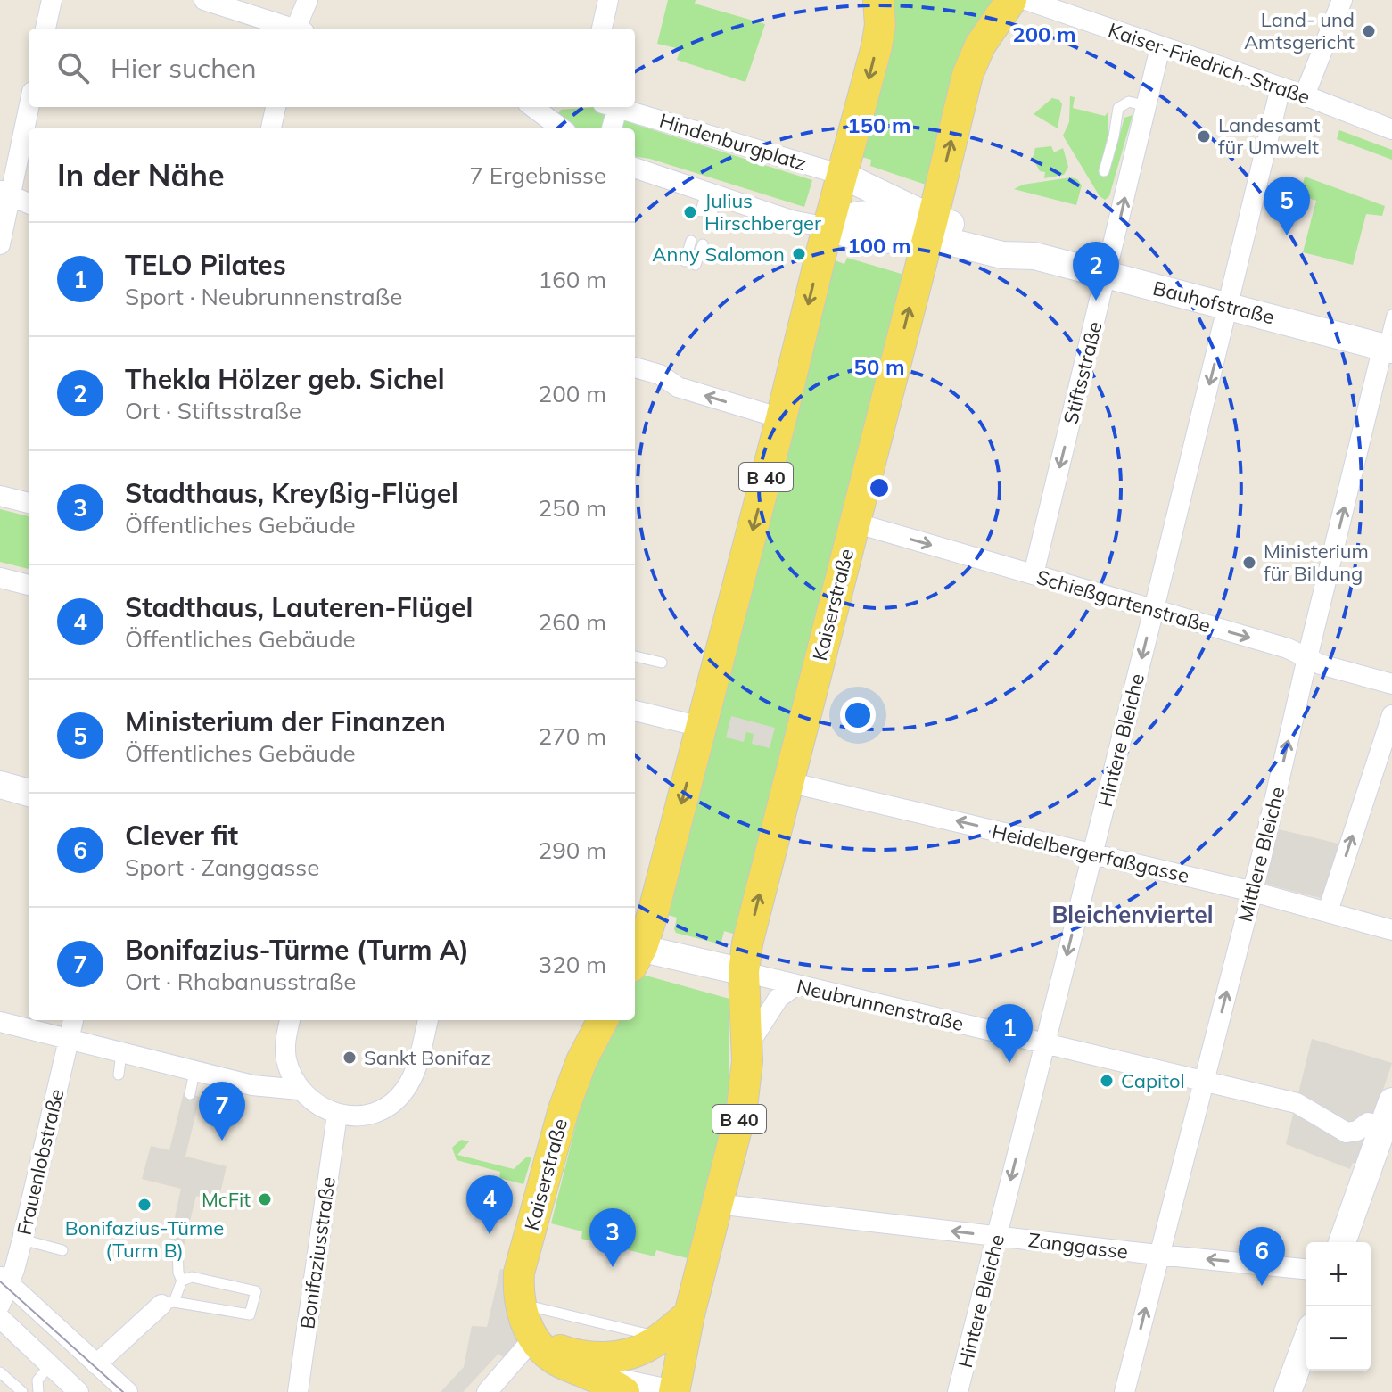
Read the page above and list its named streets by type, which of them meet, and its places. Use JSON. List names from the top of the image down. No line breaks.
{"streets":{"main road":["B 40","Kaiserstraße"],"street":["Kaiser-Friedrich-Straße","Hindenburgplatz","Bauhofstraße","Stiftsstraße","Schießgartenstraße","Hintere Bleiche","Heidelbergerfaßgasse","Mittlere Bleiche","Neubrunnenstraße","Frauenlobstraße","Zanggasse","Bonifaziusstraße"]},"crossings":[["Kaiser-Friedrich-Straße","Stiftsstraße"],["Kaiser-Friedrich-Straße","Hintere Bleiche"],["Hindenburgplatz","B 40"],["Bauhofstraße","Stiftsstraße"],["Bauhofstraße","Kaiserstraße"],["Bauhofstraße","Hintere Bleiche"],["Bauhofstraße","Mittlere Bleiche"],["Stiftsstraße","Schießgartenstraße"],["Schießgartenstraße","Kaiserstraße"],["Schießgartenstraße","Hintere Bleiche"],["Schießgartenstraße","Mittlere Bleiche"],["Kaiserstraße","Heidelbergerfaßgasse"],["Kaiserstraße","Neubrunnenstraße"],["Kaiserstraße","Zanggasse"],["Hintere Bleiche","Heidelbergerfaßgasse"],["Hintere Bleiche","Neubrunnenstraße"],["Hintere Bleiche","Zanggasse"],["Heidelbergerfaßgasse","Mittlere Bleiche"],["Mittlere Bleiche","Neubrunnenstraße"],["Mittlere Bleiche","Zanggasse"]],"one_way":["Schießgartenstraße","Hintere Bleiche","Heidelbergerfaßgasse","Mittlere Bleiche","Zanggasse"],"districts":["Bleichenviertel"],"places":["Land- und Amtsgericht","Landesamt für Umwelt","Julius Hirschberger","Anny Salomon","Ministerium für Bildung","Sankt Bonifaz","Capitol","McFit","Bonifazius-Türme (Turm B)"],"page":{"search":"Hier suchen","heading":["In der Nähe","7 Ergebnisse"],"pins":["5","2","1","7","4","3","6"],"list":[{"mark":"1","name":"TELO Pilates","note":"Sport · Neubrunnenstraße","value":"160 m"},{"mark":"2","name":"Thekla Hölzer geb. Sichel","note":"Ort · Stiftsstraße","value":"200 m"},{"mark":"3","name":"Stadthaus, Kreyßig-Flügel","note":"Öffentliches Gebäude","value":"250 m"},{"mark":"4","name":"Stadthaus, Lauteren-Flügel","note":"Öffentliches Gebäude","value":"260 m"},{"mark":"5","name":"Ministerium der Finanzen","note":"Öffentliches Gebäude","value":"270 m"},{"mark":"6","name":"Clever fit","note":"Sport · Zanggasse","value":"290 m"},{"mark":"7","name":"Bonifazius-Türme (Turm A)","note":"Ort · Rhabanusstraße","value":"320 m"}],"map_buttons":["+","−"]},"rings":["200 m","150 m","100 m","50 m"]}
